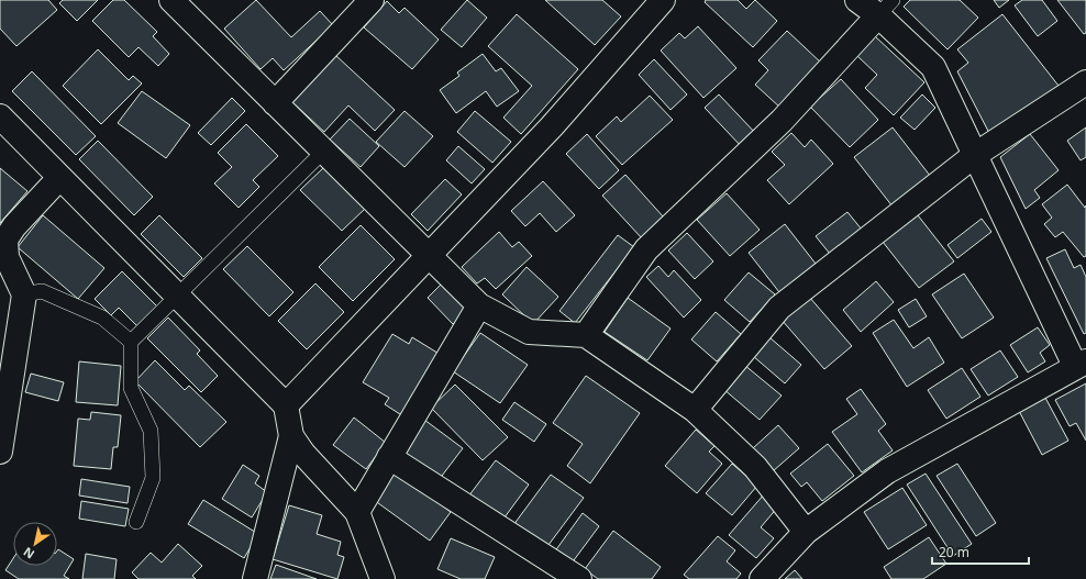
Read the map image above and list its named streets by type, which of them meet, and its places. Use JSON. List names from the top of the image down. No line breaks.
{"scale_bar":"20 m","north":"bottom left"}
